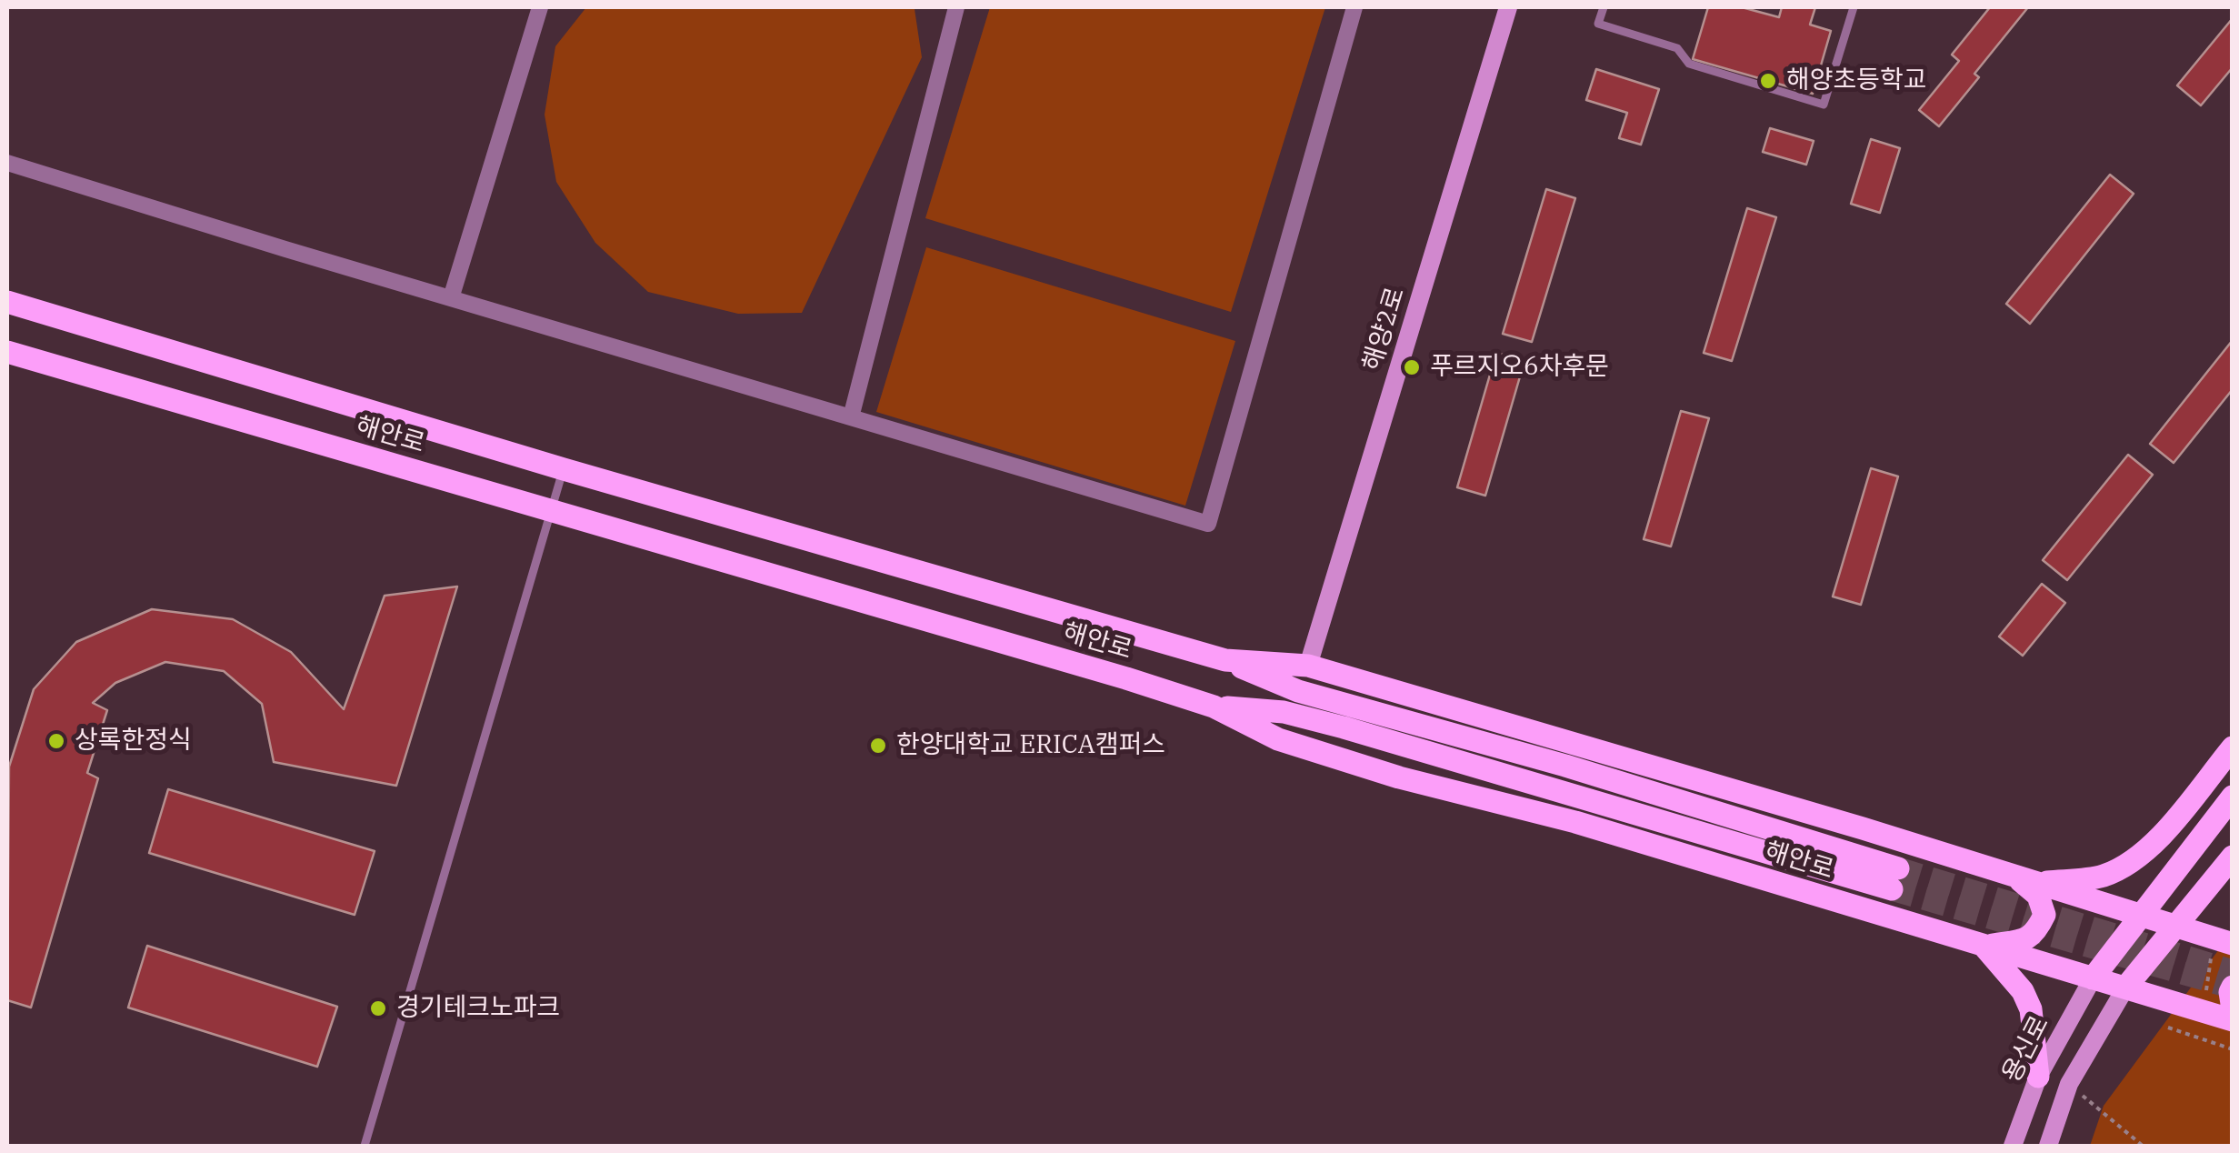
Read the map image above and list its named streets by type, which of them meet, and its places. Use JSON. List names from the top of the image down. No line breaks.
{"streets":{"main road":["해안로"],"street":["해양2로","용신로"]},"crossings":[["해양2로","해안로"],["해안로","용신로"]],"places":["해양초등학교","푸르지오6차후문","상록한정식","한양대학교 ERICA캠퍼스","경기테크노파크"]}
